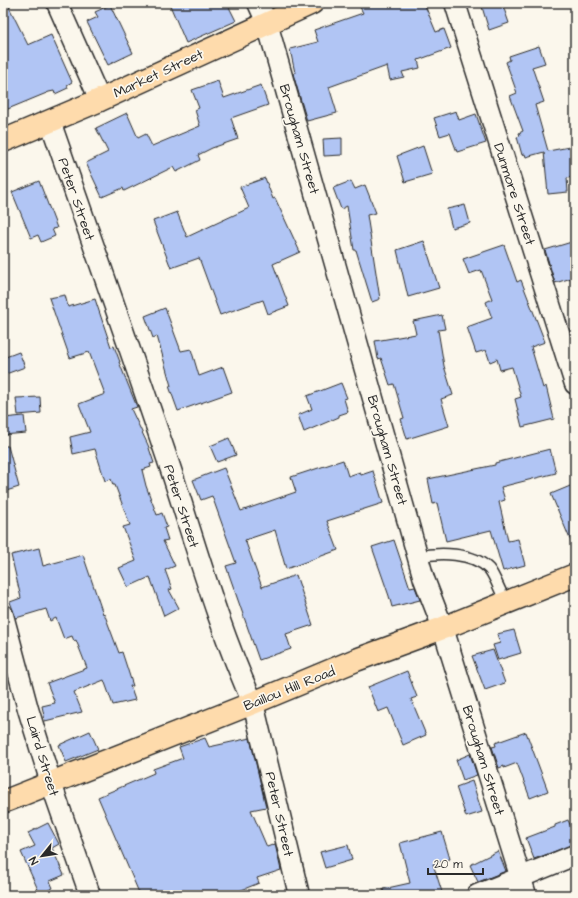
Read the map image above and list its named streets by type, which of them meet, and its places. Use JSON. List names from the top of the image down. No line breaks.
{"streets":{"main road":["Market Street","Baillou Hill Road"],"street":["Brougham Street","Dunmore Street","Peter Street","Laird Street"]},"crossings":[["Market Street","Brougham Street"],["Market Street","Peter Street"],["Brougham Street","Baillou Hill Road"],["Peter Street","Baillou Hill Road"],["Baillou Hill Road","Laird Street"]],"scale_bar":"20 m","north":"bottom left"}
